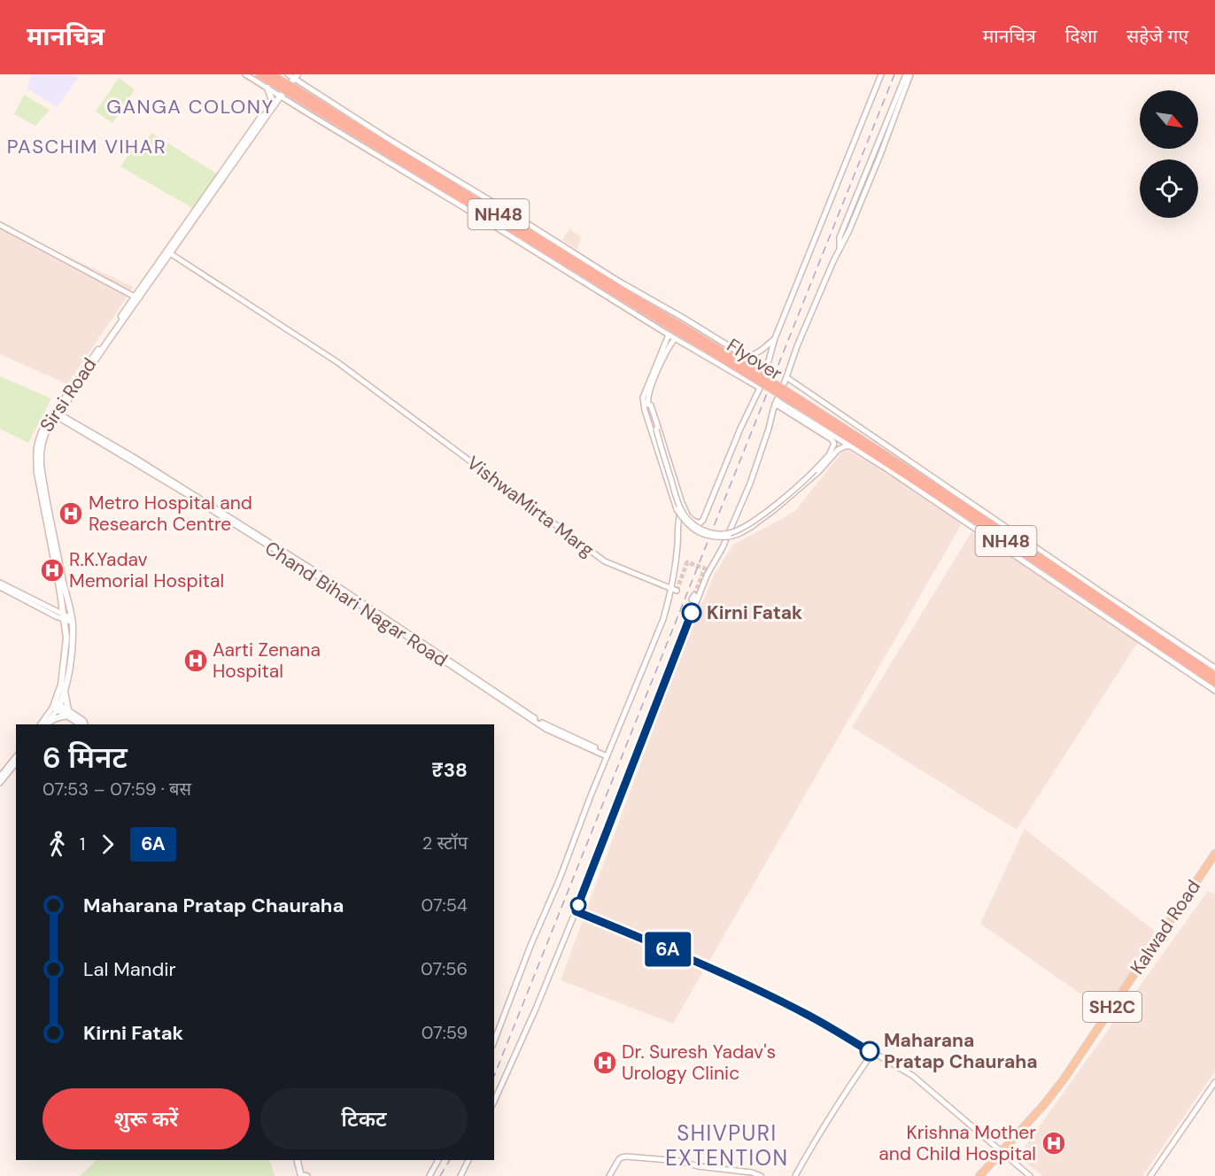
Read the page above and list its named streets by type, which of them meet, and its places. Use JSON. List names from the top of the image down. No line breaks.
{"streets":{"highway":["NH48","Flyover"],"main road":["Sirsi Road","Kalwad Road","SH2C"],"street":["VishwaMirta Marg","Chand Bihari Nagar Road"]},"crossings":[["NH48","Flyover"],["Sirsi Road","VishwaMirta Marg"],["Sirsi Road","Chand Bihari Nagar Road"]],"districts":["GANGA COLONY","PASCHIM VIHAR","SHIVPURI EXTENTION"],"places":{"hospital":["Metro Hospital and Research Centre","R.K.Yadav Memorial Hospital","Aarti Zenana Hospital","Dr. Suresh Yadav's Urology Clinic","Krishna Mother and Child Hospital"],"other":["Kirni Fatak","Maharana Pratap Chauraha"]},"lines":["bus line 6A"],"north":"bottom right","page":{"header":"मानचित्र","nav":["मानचित्र","दिशा","सहेजे गए"],"on_map":"6A","heading":["6 मिनट","07:53 – 07:59 · बस","₹38"],"legs":["1","6A","2 स्टॉप"],"list":[{"name":"Maharana Pratap Chauraha","value":"07:54"},{"name":"Lal Mandir","value":"07:56"},{"name":"Kirni Fatak","value":"07:59"}],"buttons":["शुरू करें","टिकट"]}}
